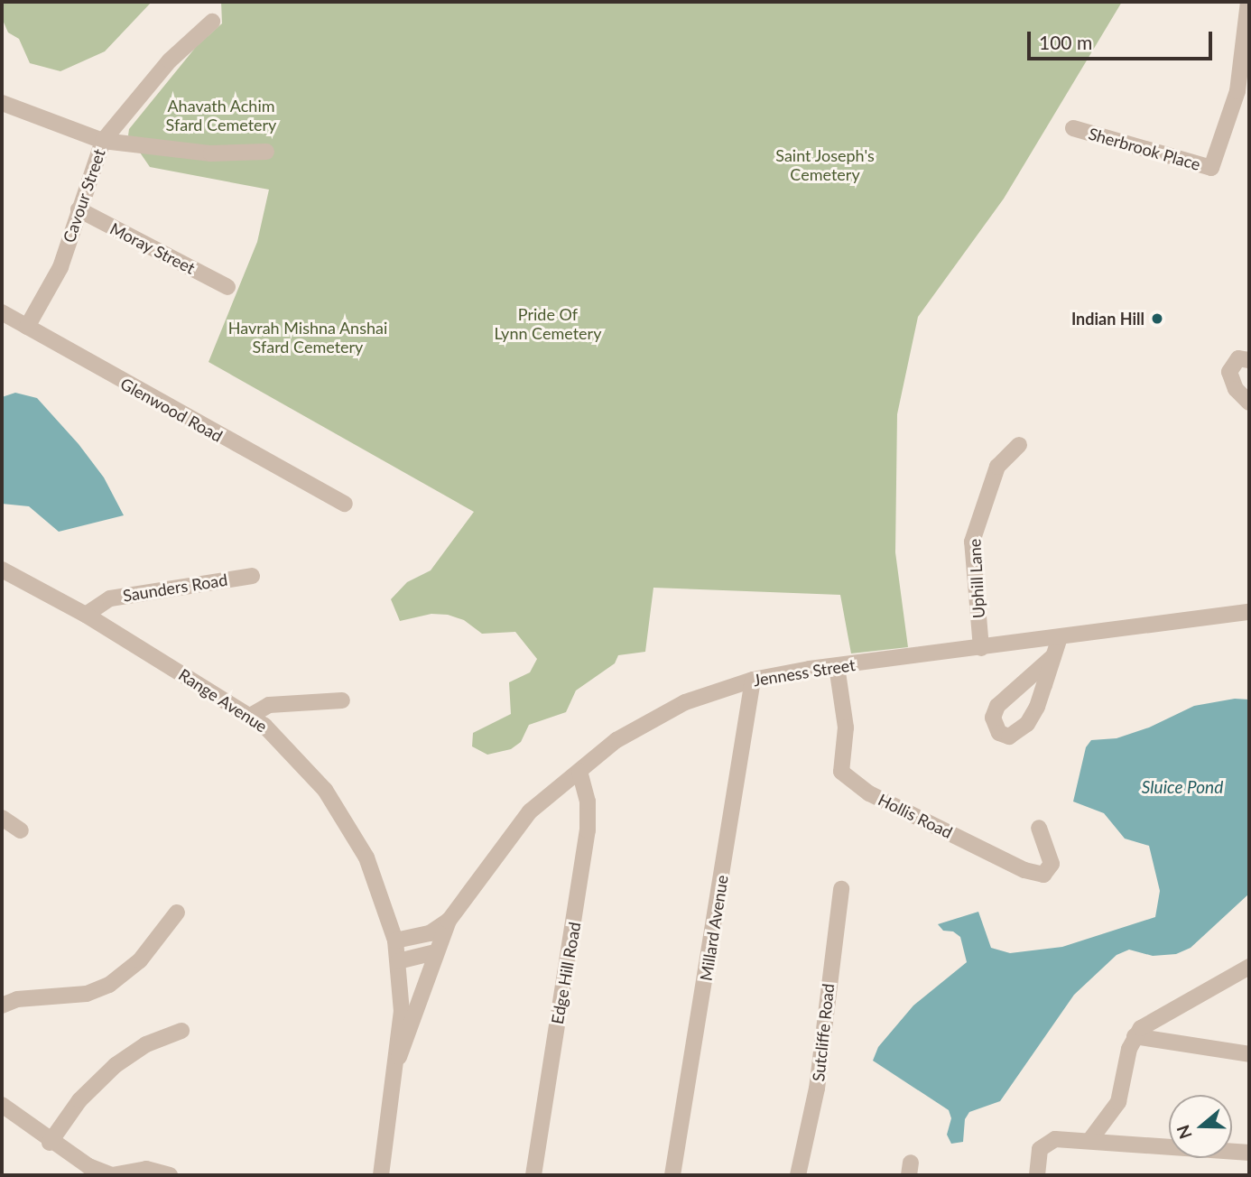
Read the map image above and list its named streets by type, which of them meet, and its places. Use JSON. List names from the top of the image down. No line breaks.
{"streets":{"street":["Sherbrook Place","Cavour Street","Moray Street","Glenwood Road","Uphill Lane","Saunders Road","Jenness Street","Range Avenue","Hollis Road","Millard Avenue","Edge Hill Road","Sutcliffe Road"]},"crossings":[["Cavour Street","Moray Street"],["Cavour Street","Glenwood Road"],["Uphill Lane","Jenness Street"],["Saunders Road","Range Avenue"],["Jenness Street","Range Avenue"],["Jenness Street","Hollis Road"],["Jenness Street","Millard Avenue"],["Jenness Street","Edge Hill Road"]],"water":["Sluice Pond"],"parks":["Ahavath Achim Sfard Cemetery","Saint Joseph's Cemetery","Pride Of Lynn Cemetery","Havrah Mishna Anshai Sfard Cemetery"],"places":["Indian Hill"],"scale_bar":"100 m","north":"left"}
